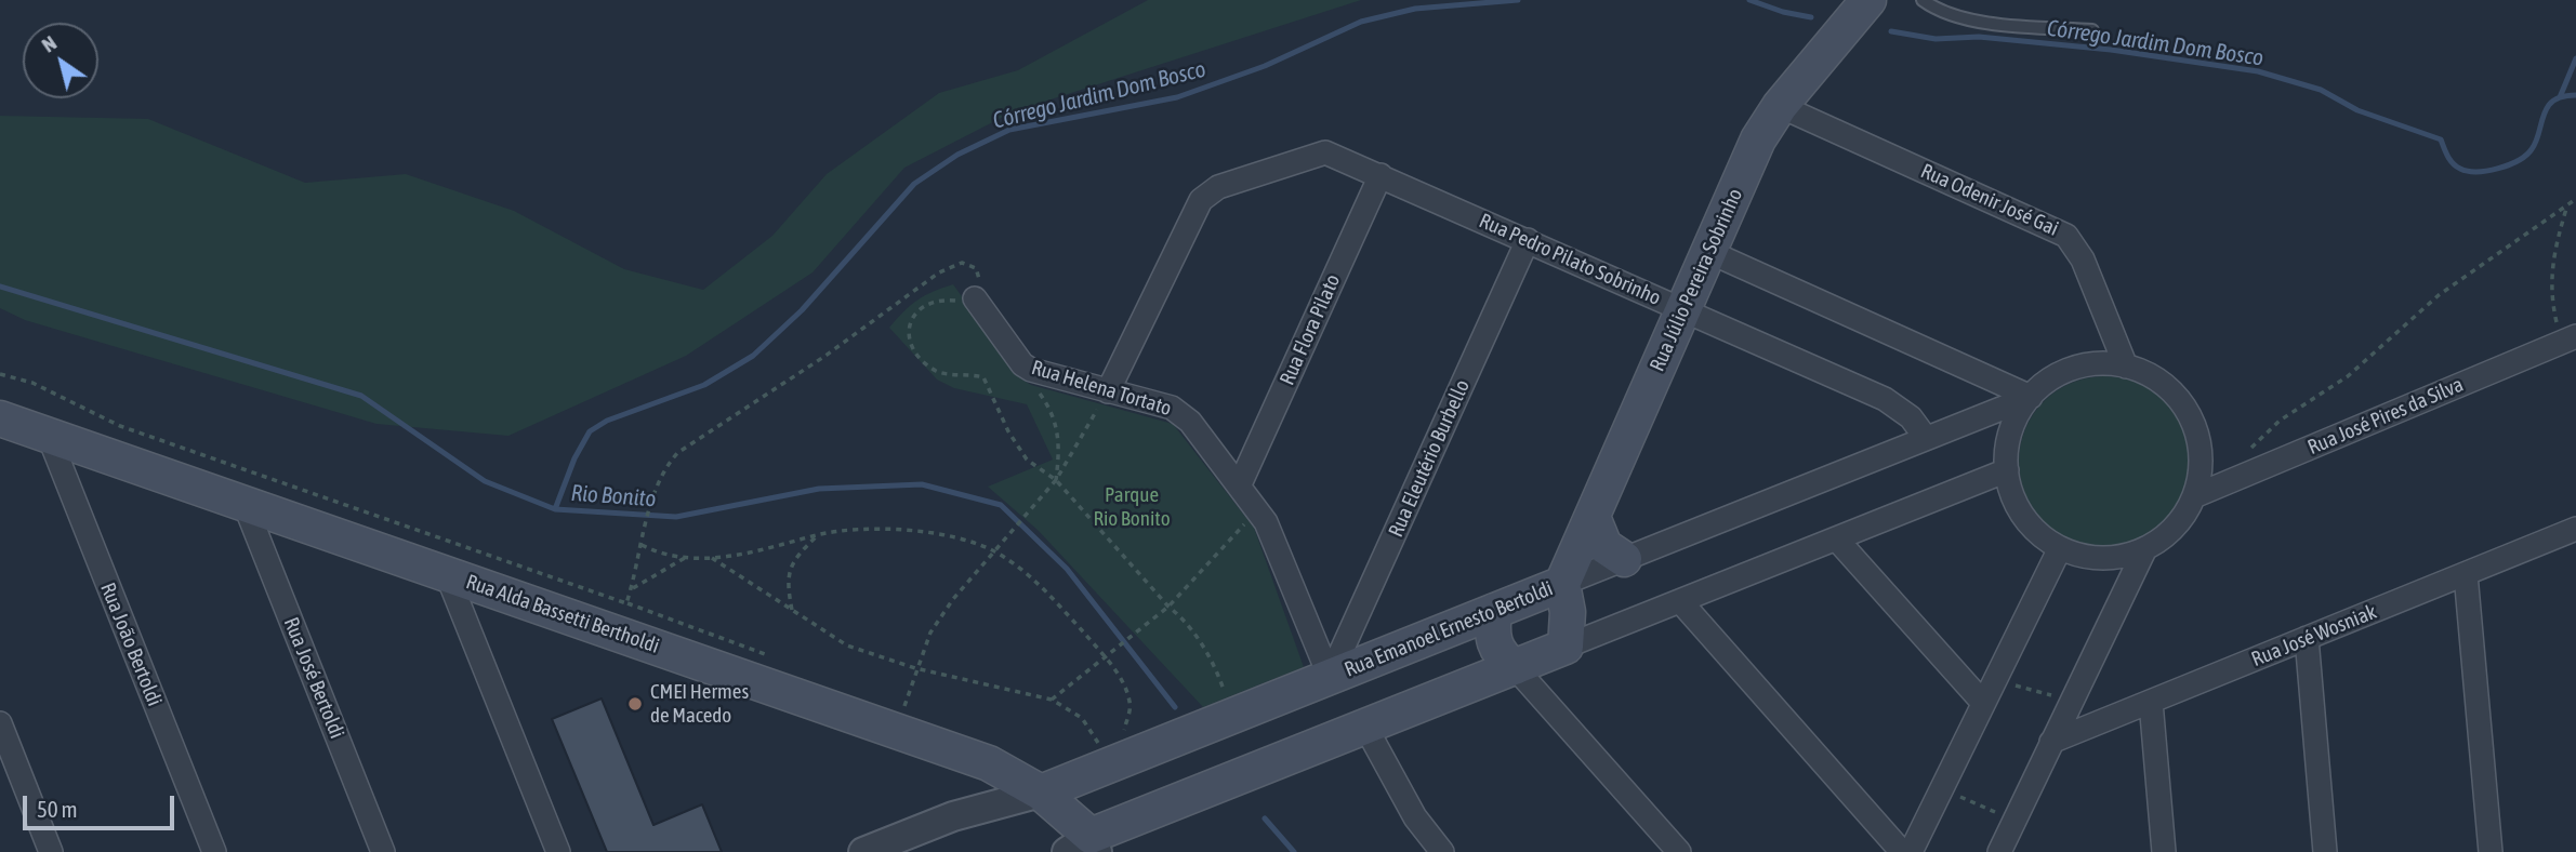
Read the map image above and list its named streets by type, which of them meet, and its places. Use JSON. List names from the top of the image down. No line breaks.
{"streets":{"main road":["Rua Júlio Pereira Sobrinho","Rua Alda Bassetti Bertholdi","Rua Emanoel Ernesto Bertoldi"],"street":["Rua Odenir José Gai","Rua Pedro Pilato Sobrinho","Rua Flora Pilato","Rua Helena Tortato","Rua José Pires da Silva","Rua Eleutério Burbello","Rua José Wosniak","Rua João Bertoldi","Rua José Bertoldi"]},"crossings":[["Rua Odenir José Gai","Rua Júlio Pereira Sobrinho"],["Rua Odenir José Gai","Rua José Pires da Silva"],["Rua Odenir José Gai","Rua Emanoel Ernesto Bertoldi"],["Rua Pedro Pilato Sobrinho","Rua Júlio Pereira Sobrinho"],["Rua Pedro Pilato Sobrinho","Rua Flora Pilato"],["Rua Pedro Pilato Sobrinho","Rua Helena Tortato"],["Rua Pedro Pilato Sobrinho","Rua Eleutério Burbello"],["Rua Pedro Pilato Sobrinho","Rua Emanoel Ernesto Bertoldi"],["Rua Júlio Pereira Sobrinho","Rua Emanoel Ernesto Bertoldi"],["Rua Flora Pilato","Rua Helena Tortato"],["Rua Helena Tortato","Rua Eleutério Burbello"],["Rua Helena Tortato","Rua Emanoel Ernesto Bertoldi"],["Rua José Pires da Silva","Rua Emanoel Ernesto Bertoldi"],["Rua Eleutério Burbello","Rua Emanoel Ernesto Bertoldi"],["Rua Alda Bassetti Bertholdi","Rua Emanoel Ernesto Bertoldi"],["Rua Alda Bassetti Bertholdi","Rua João Bertoldi"],["Rua Alda Bassetti Bertholdi","Rua José Bertoldi"]],"water":["Córrego Jardim Dom Bosco","Rio Bonito"],"parks":["Parque Rio Bonito"],"places":["CMEI Hermes de Macedo"],"scale_bar":"50 m","north":"top left"}
